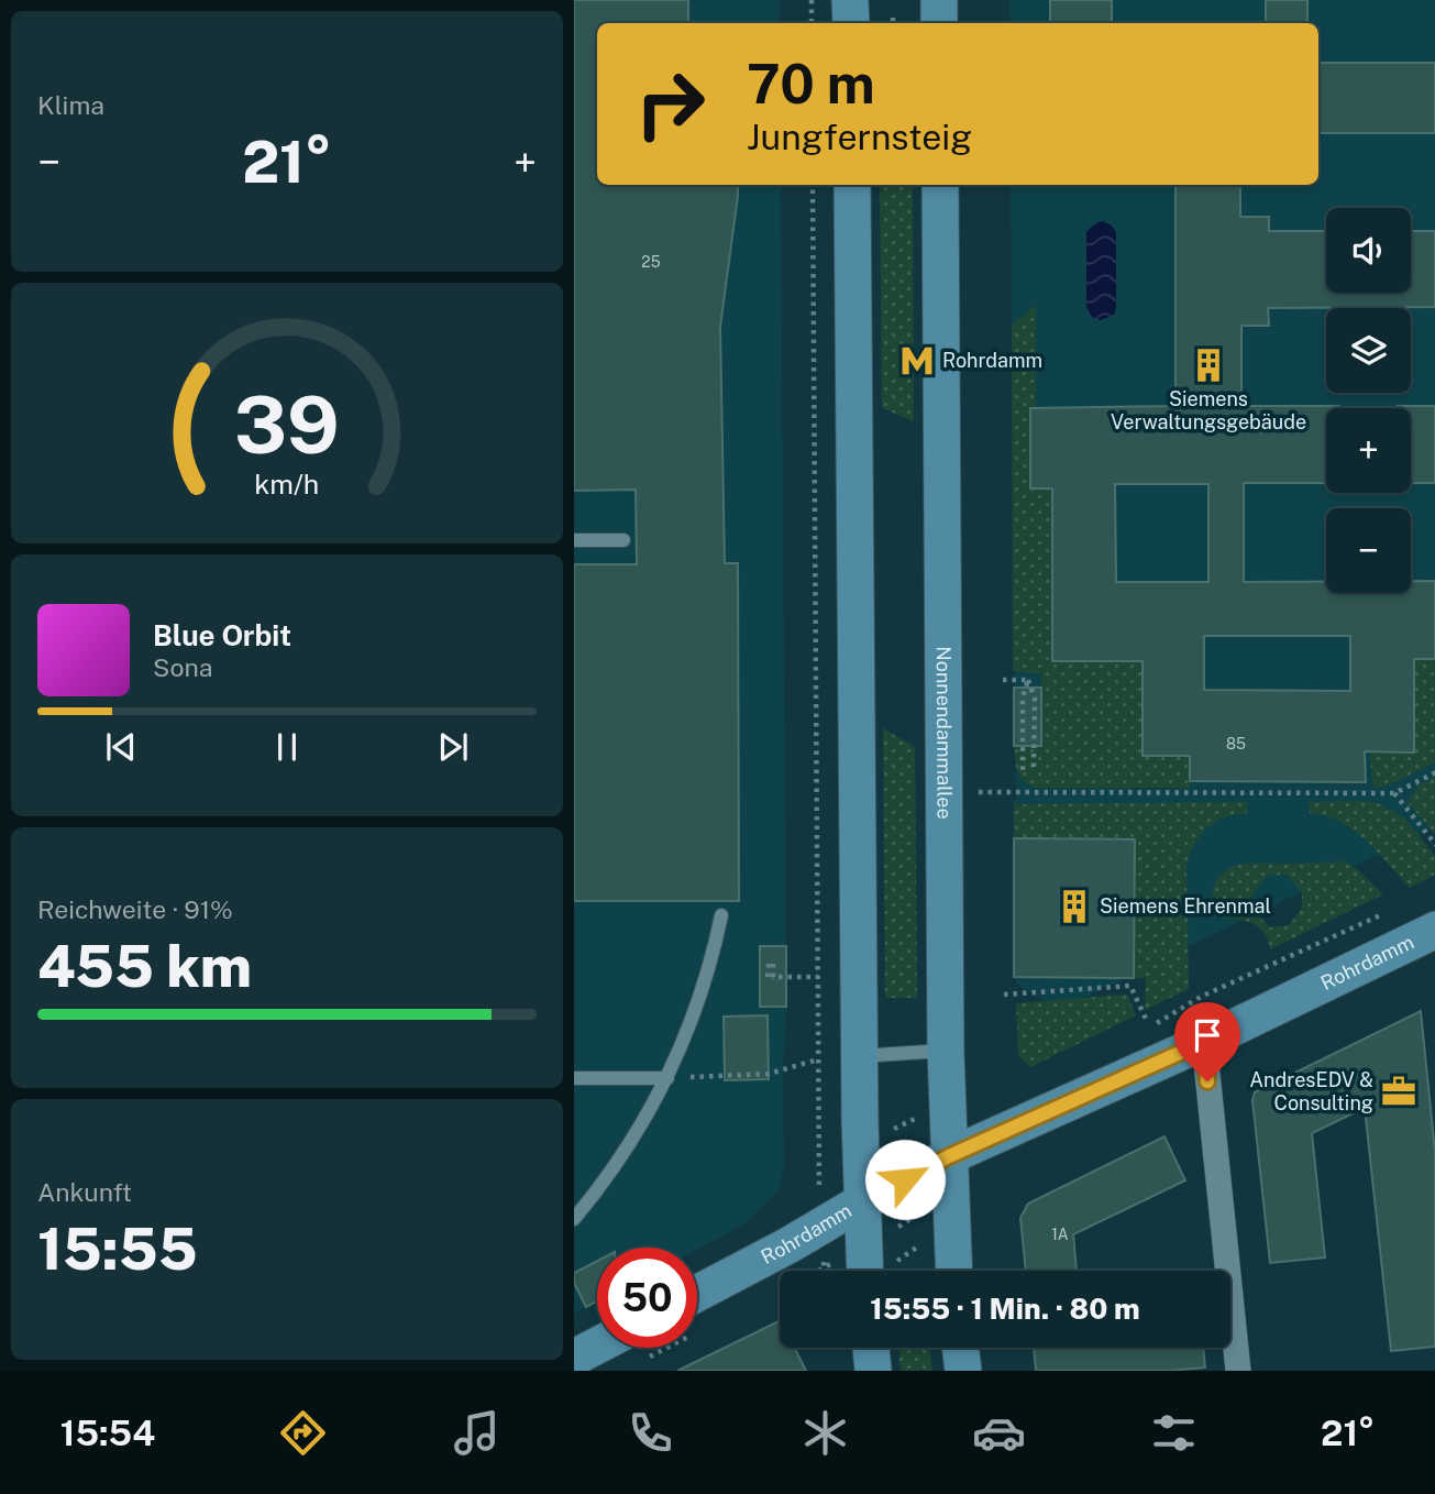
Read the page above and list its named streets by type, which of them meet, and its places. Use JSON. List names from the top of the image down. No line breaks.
{"streets":{"main road":["Nonnendammallee","Rohrdamm"]},"crossings":[["Nonnendammallee","Rohrdamm"]],"places":{"metro station":["Rohrdamm"],"building":["Siemens Verwaltungsgebäude","Siemens Ehrenmal"],"office":["AndresEDV & Consulting"]},"house_numbers":["25","85","1A"],"page":{"tile":["Klima",["Reichweite · 91%","455 km"],["Ankunft","15:55"]],"turn":["70 m","Jungfernsteig"],"heat":["−","21°","+"],"map_buttons":["+","−"],"song":["Blue Orbit","Sona"],"limit":"50","trip":"15:55 · 1 Min. · 80 m","tabs":["15:54","21°"],"gauge":["39","km/h"]}}
